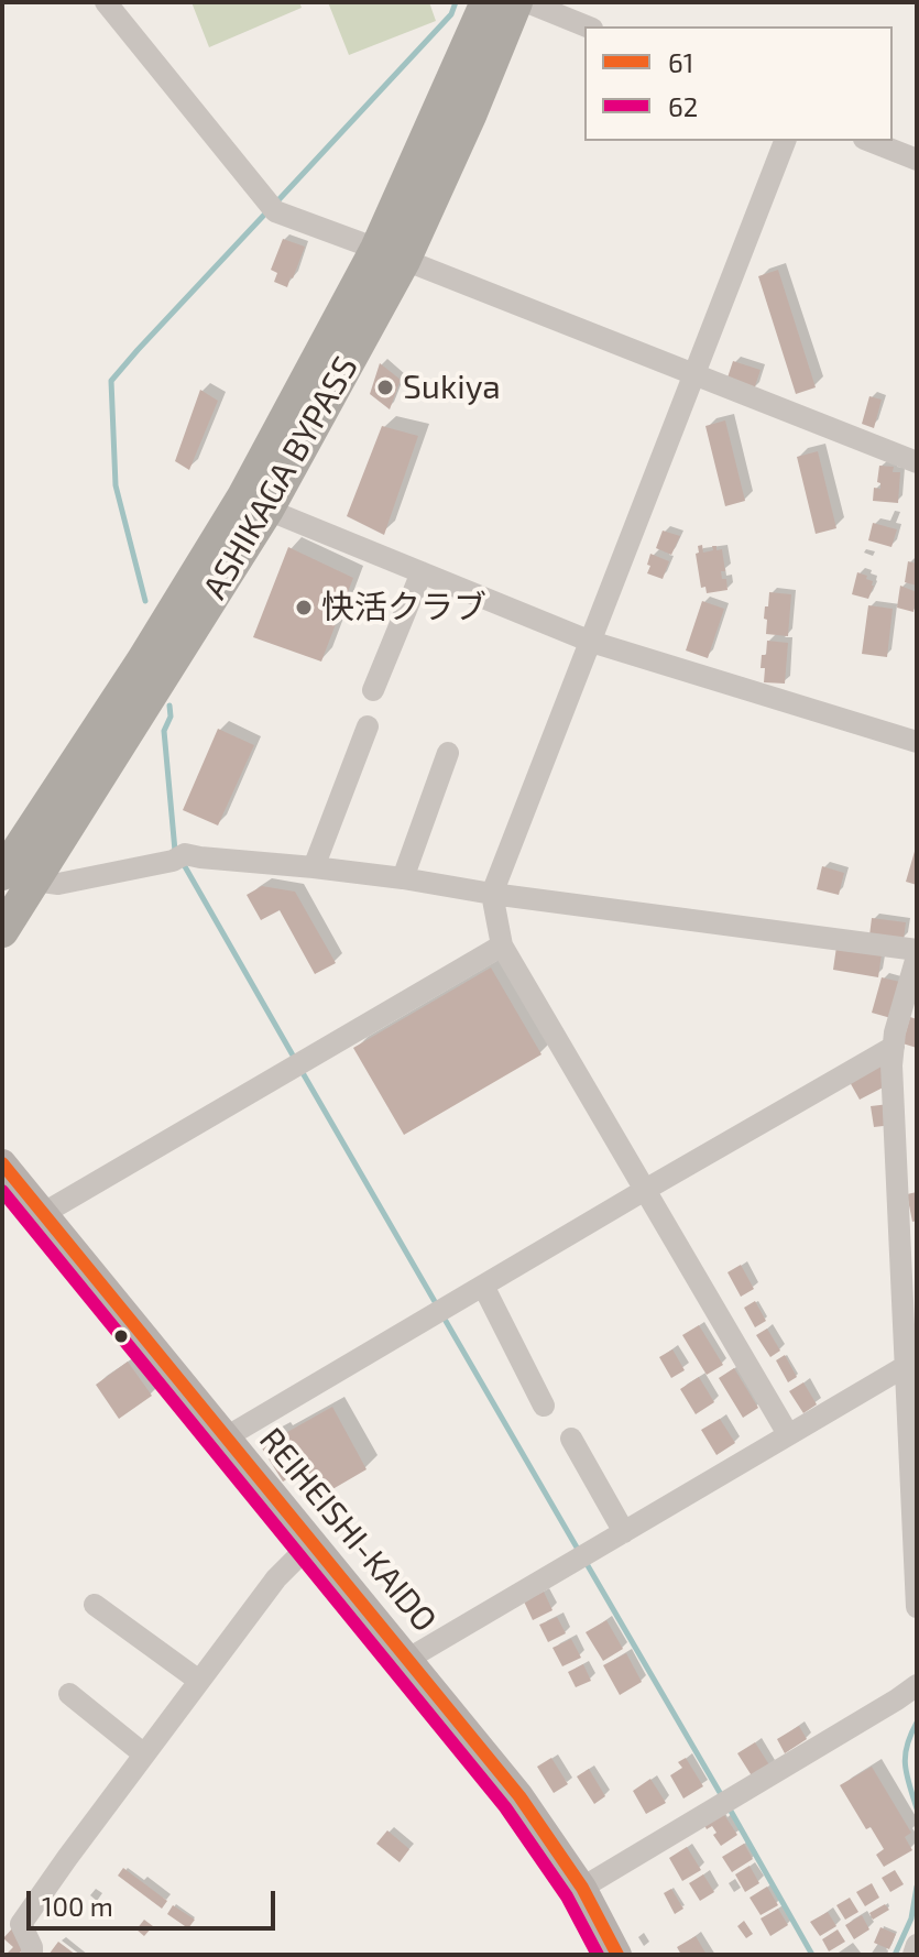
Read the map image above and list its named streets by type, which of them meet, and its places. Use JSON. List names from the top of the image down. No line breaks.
{"streets":{"highway":["ASHIKAGA BYPASS"],"main road":["REIHEISHI-KAIDO"]},"places":["Sukiya","快活クラブ"],"lines":["transit line 61","transit line 62"],"legend":["61","62"],"scale_bar":"100 m"}
